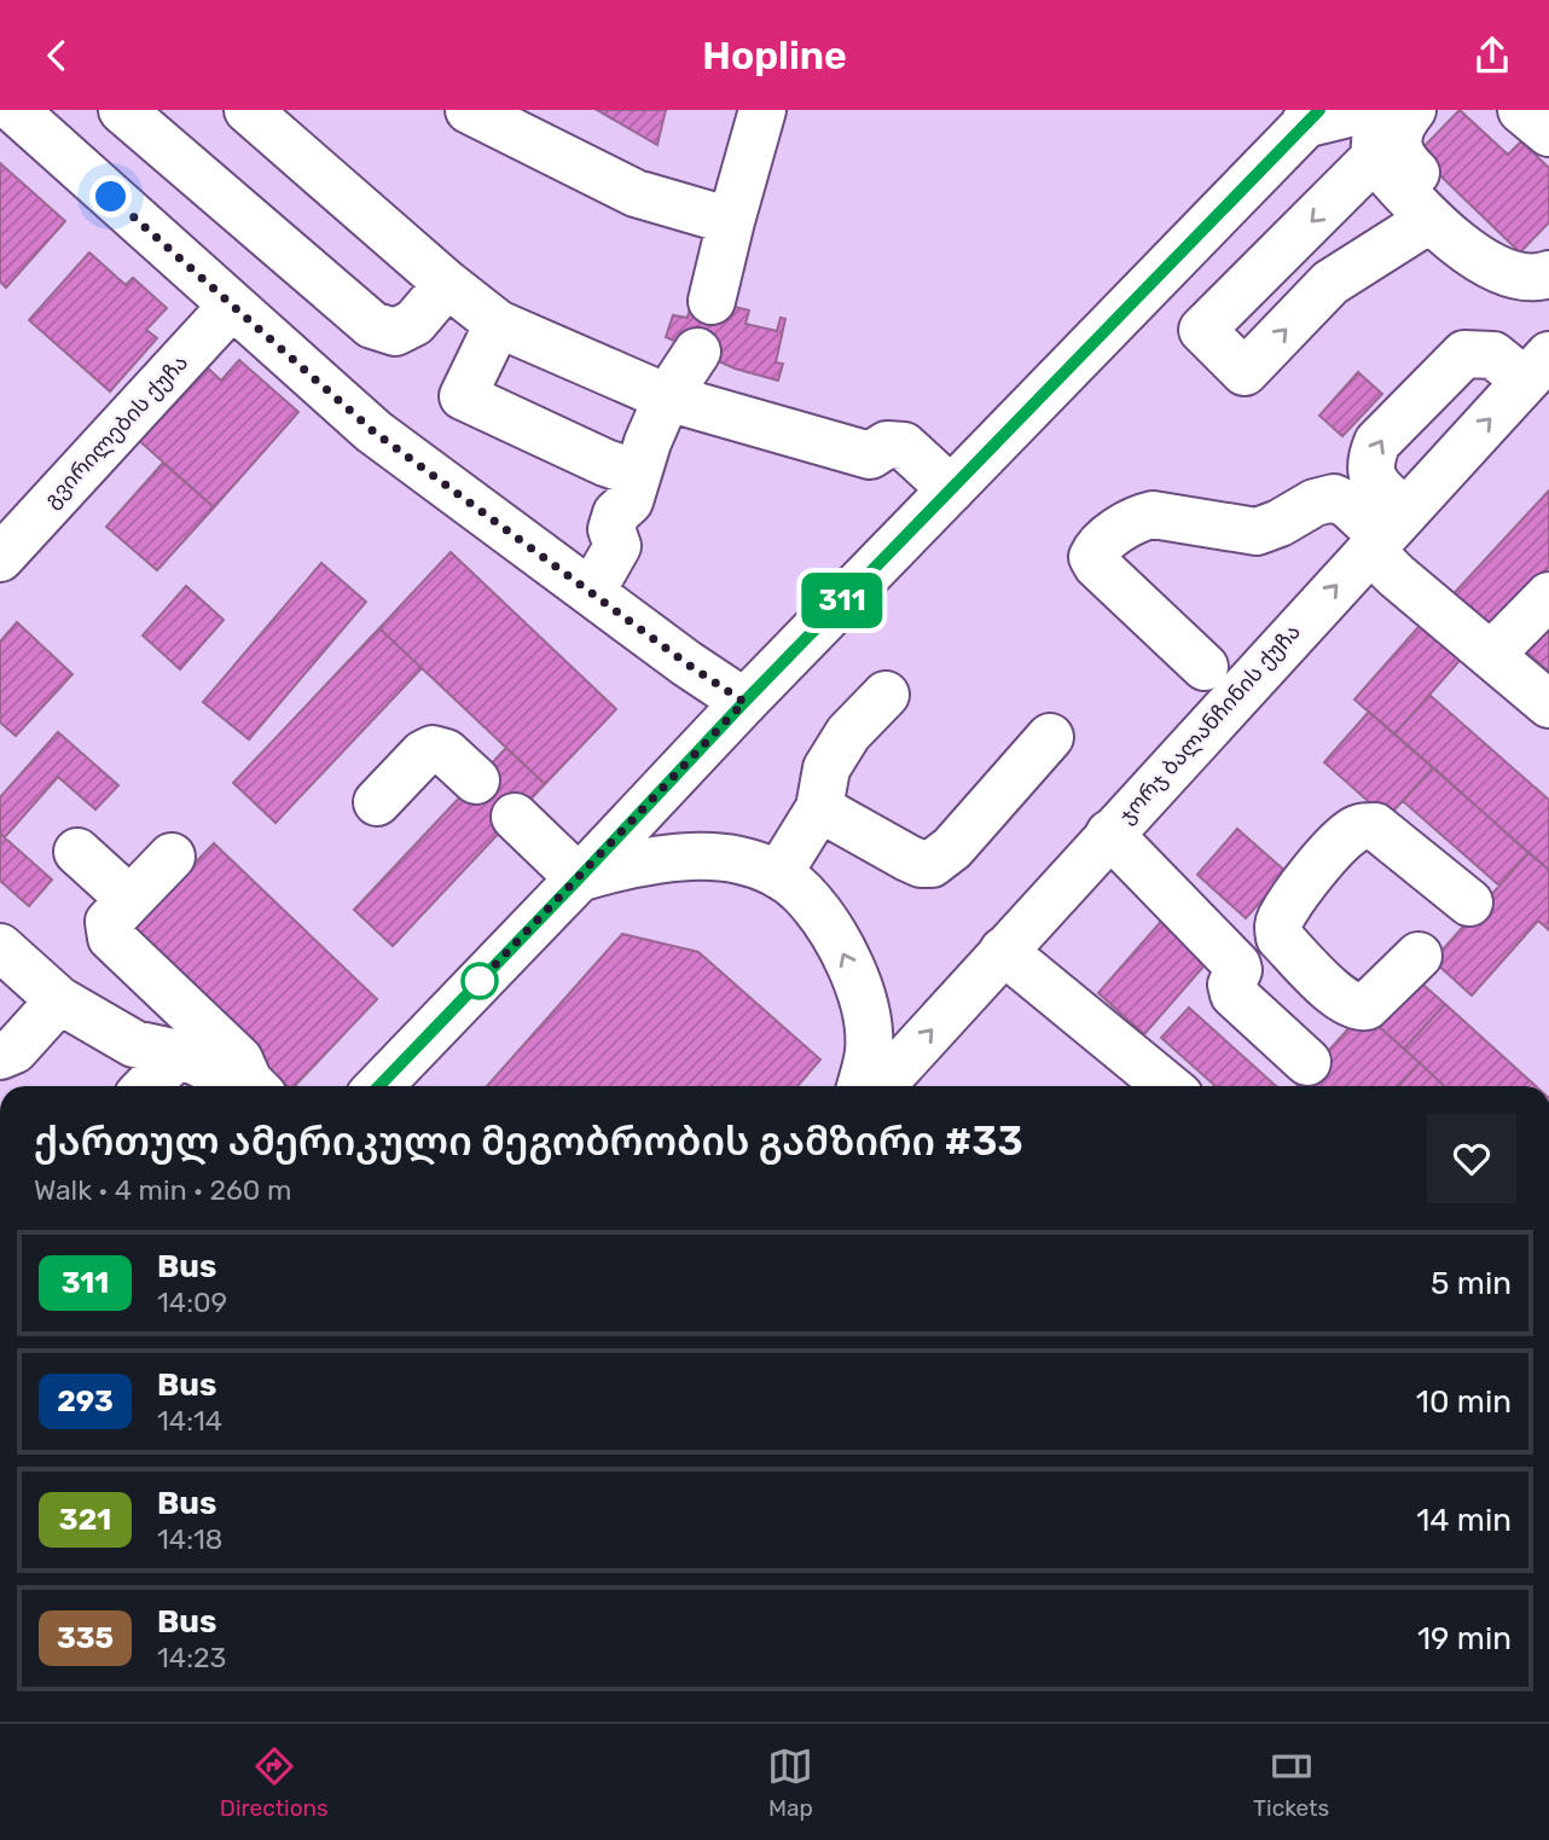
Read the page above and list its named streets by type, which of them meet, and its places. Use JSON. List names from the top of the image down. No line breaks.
{"streets":{"main road":["გვირილების ქუჩა","ჯორჯ ბალანჩინის ქუჩა"]},"lines":["bus line 311"],"page":{"header":"Hopline","on_map":"311","heading":["ქართულ ამერიკული მეგობრობის გამზირი #33","Walk · 4 min · 260 m"],"list":[{"mark":"311","name":"Bus","note":"14:09","value":"5 min"},{"mark":"293","name":"Bus","note":"14:14","value":"10 min"},{"mark":"321","name":"Bus","note":"14:18","value":"14 min"},{"mark":"335","name":"Bus","note":"14:23","value":"19 min"}],"tabs":["Directions","Map","Tickets"]}}
